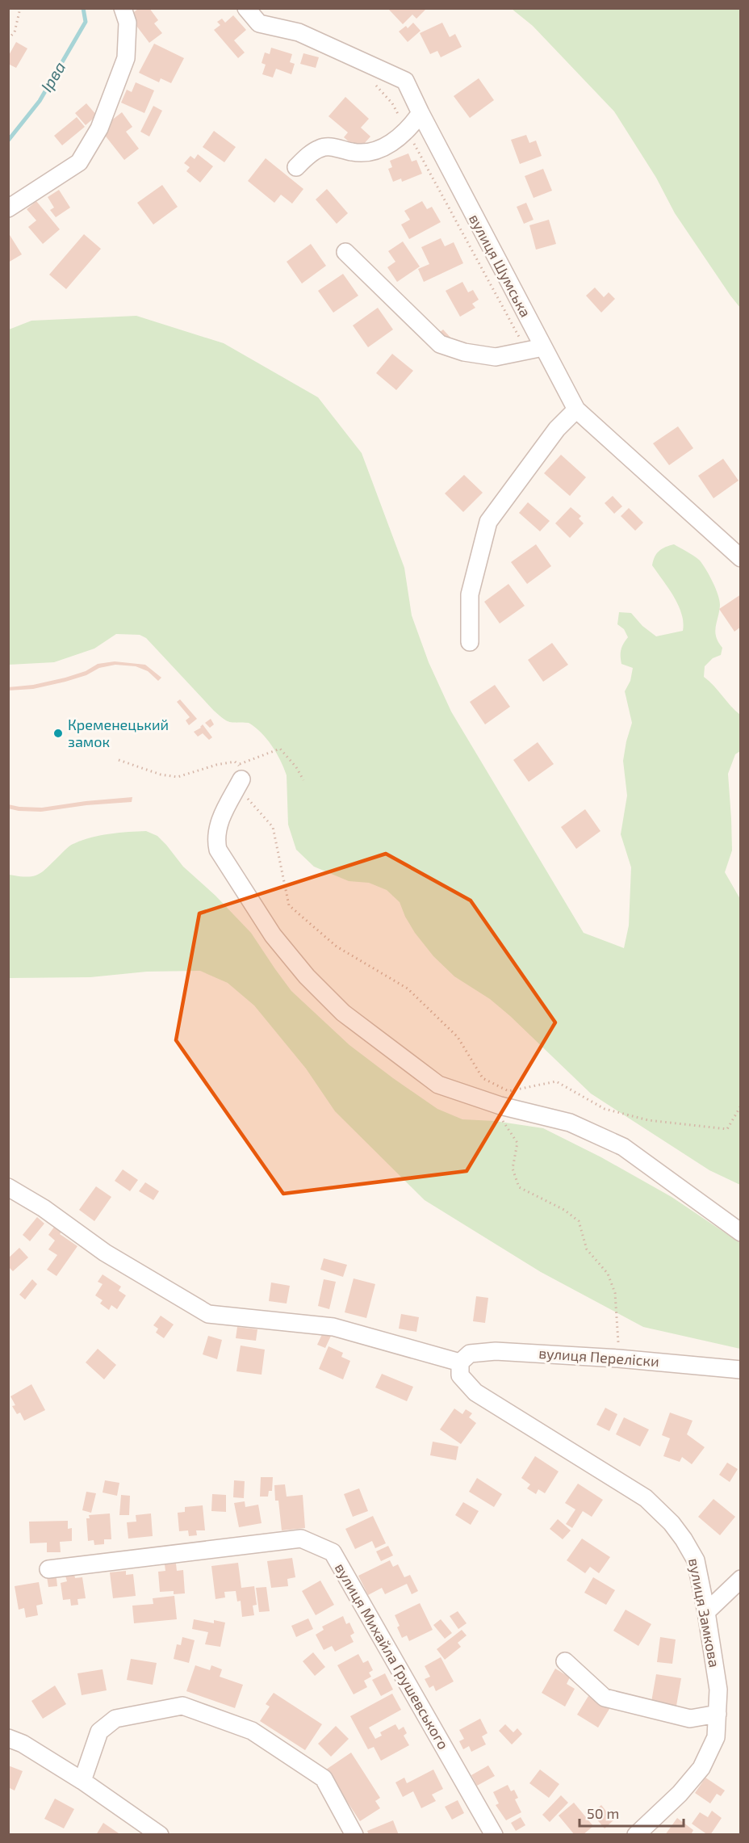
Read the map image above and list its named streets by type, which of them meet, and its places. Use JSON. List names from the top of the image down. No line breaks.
{"streets":{"street":["вулиця Шумська","вулиця Переліски","вулиця Замкова","вулиця Михайла Грушевського"]},"crossings":[["вулиця Переліски","вулиця Замкова"]],"water":["Ірва"],"places":["Кременецький замок"],"scale_bar":"50 m"}
